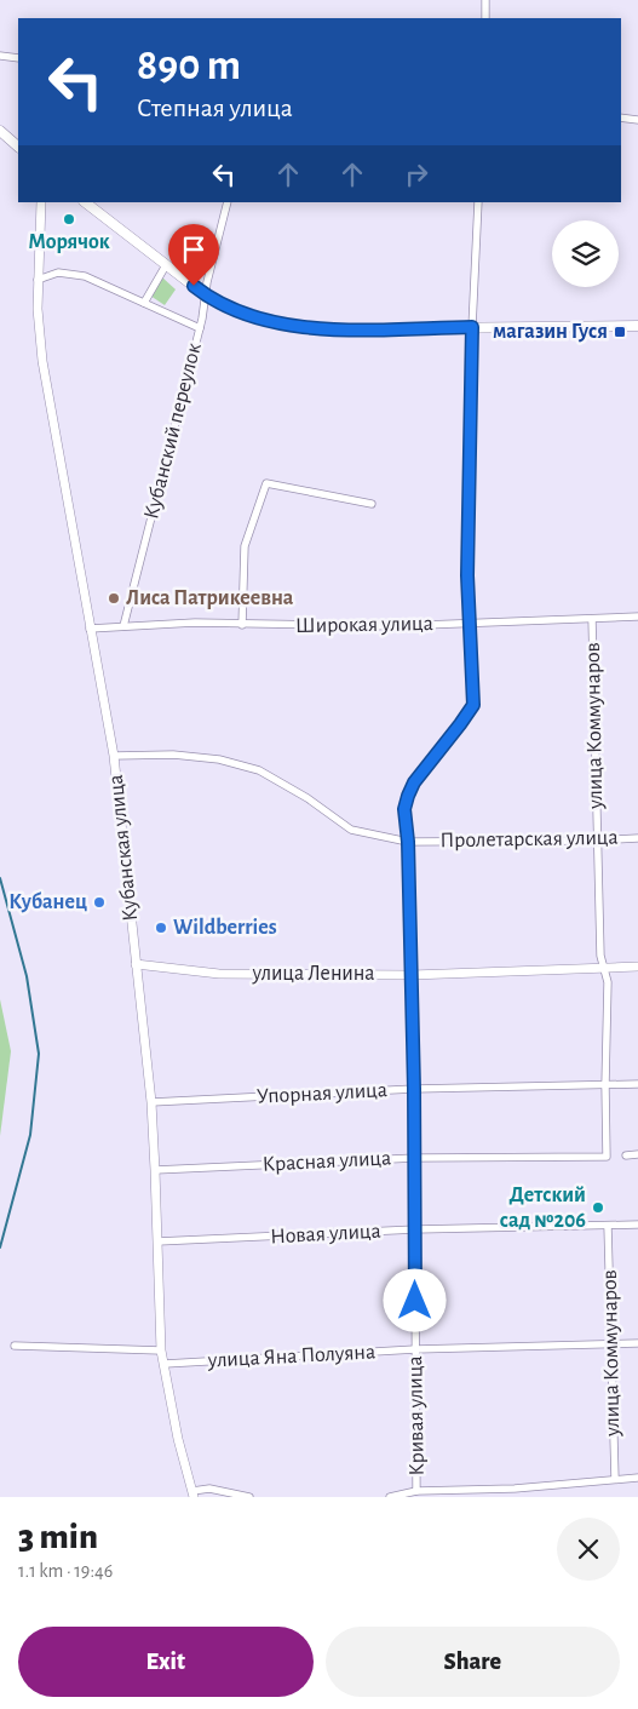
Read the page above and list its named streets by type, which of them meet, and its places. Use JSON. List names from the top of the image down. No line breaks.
{"streets":{"street":["Кубанский переулок","Широкая улица","улица Коммунаров","Пролетарская улица","Кубанская улица","улица Ленина","Упорная улица","Красная улица","Новая улица","улица Яна Полуяна","Кривая улица"]},"crossings":[["Кубанский переулок","Широкая улица"],["Широкая улица","улица Коммунаров"],["Широкая улица","Кубанская улица"],["Широкая улица","Кривая улица"],["улица Коммунаров","Пролетарская улица"],["улица Коммунаров","улица Ленина"],["улица Коммунаров","Упорная улица"],["улица Коммунаров","Красная улица"],["улица Коммунаров","Новая улица"],["улица Коммунаров","улица Яна Полуяна"],["Пролетарская улица","Кубанская улица"],["Пролетарская улица","Кривая улица"],["Кубанская улица","улица Ленина"],["Кубанская улица","Упорная улица"],["Кубанская улица","Красная улица"],["Кубанская улица","Новая улица"],["Кубанская улица","улица Яна Полуяна"],["улица Ленина","Кривая улица"],["Упорная улица","Кривая улица"],["Красная улица","Кривая улица"],["Новая улица","Кривая улица"],["улица Яна Полуяна","Кривая улица"]],"places":{"other":["Морячок","Лиса Патрикеевна","Кубанец","Wildberries","Детский сад №206"],"transit":["магазин Гуся"]},"page":{"turn":["890 m","Степная улица"],"heading":["3 min","1.1 km · 19:46"],"buttons":["Exit","Share"]}}
